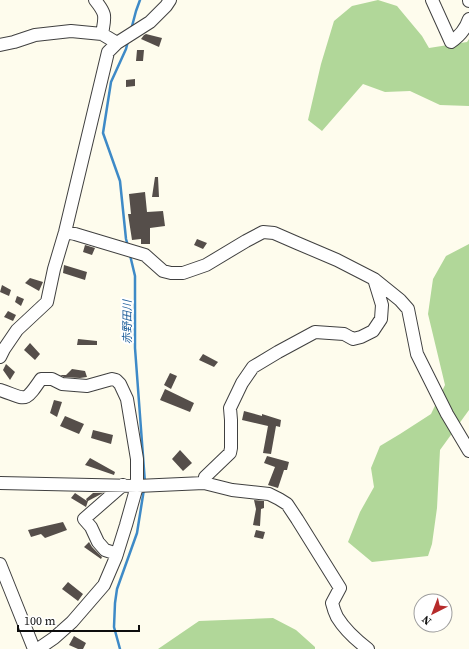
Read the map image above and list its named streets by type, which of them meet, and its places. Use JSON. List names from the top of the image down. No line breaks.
{"water":["赤野田川"],"scale_bar":"100 m","north":"bottom left"}
